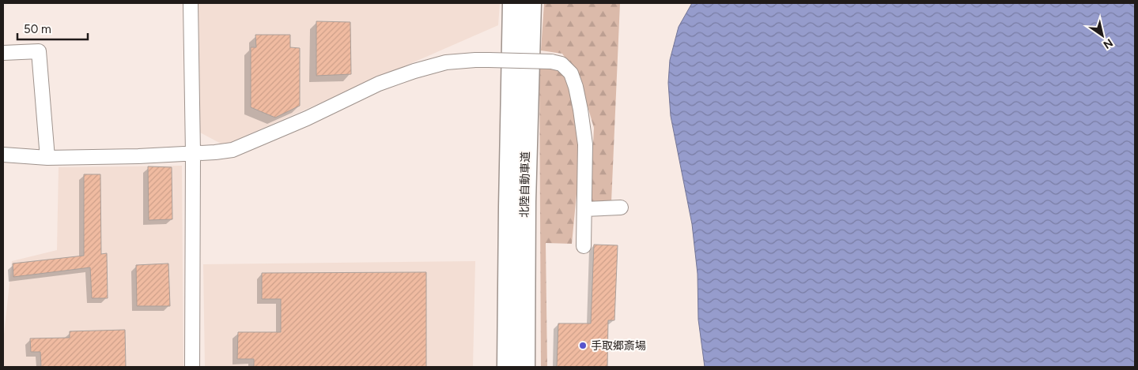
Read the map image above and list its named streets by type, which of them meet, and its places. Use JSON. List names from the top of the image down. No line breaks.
{"streets":{"highway":["北陸自動車道"]},"places":["手取郷斎場"],"scale_bar":"50 m","north":"bottom right"}
